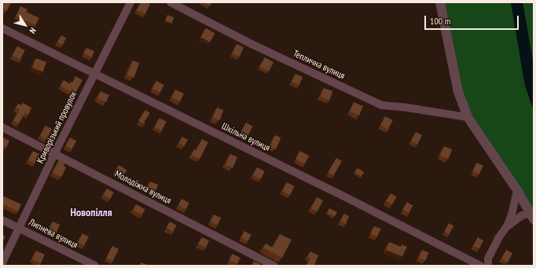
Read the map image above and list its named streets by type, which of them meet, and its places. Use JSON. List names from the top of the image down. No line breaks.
{"streets":{"street":["Теплична вулиця","Криворізький провулок","Шкільна вулиця","Молодіжна вулиця","Липнева вулиця"]},"crossings":[["Криворізький провулок","Шкільна вулиця"],["Криворізький провулок","Молодіжна вулиця"],["Криворізький провулок","Липнева вулиця"]],"districts":["Новопілля"],"scale_bar":"100 m","north":"bottom right"}
